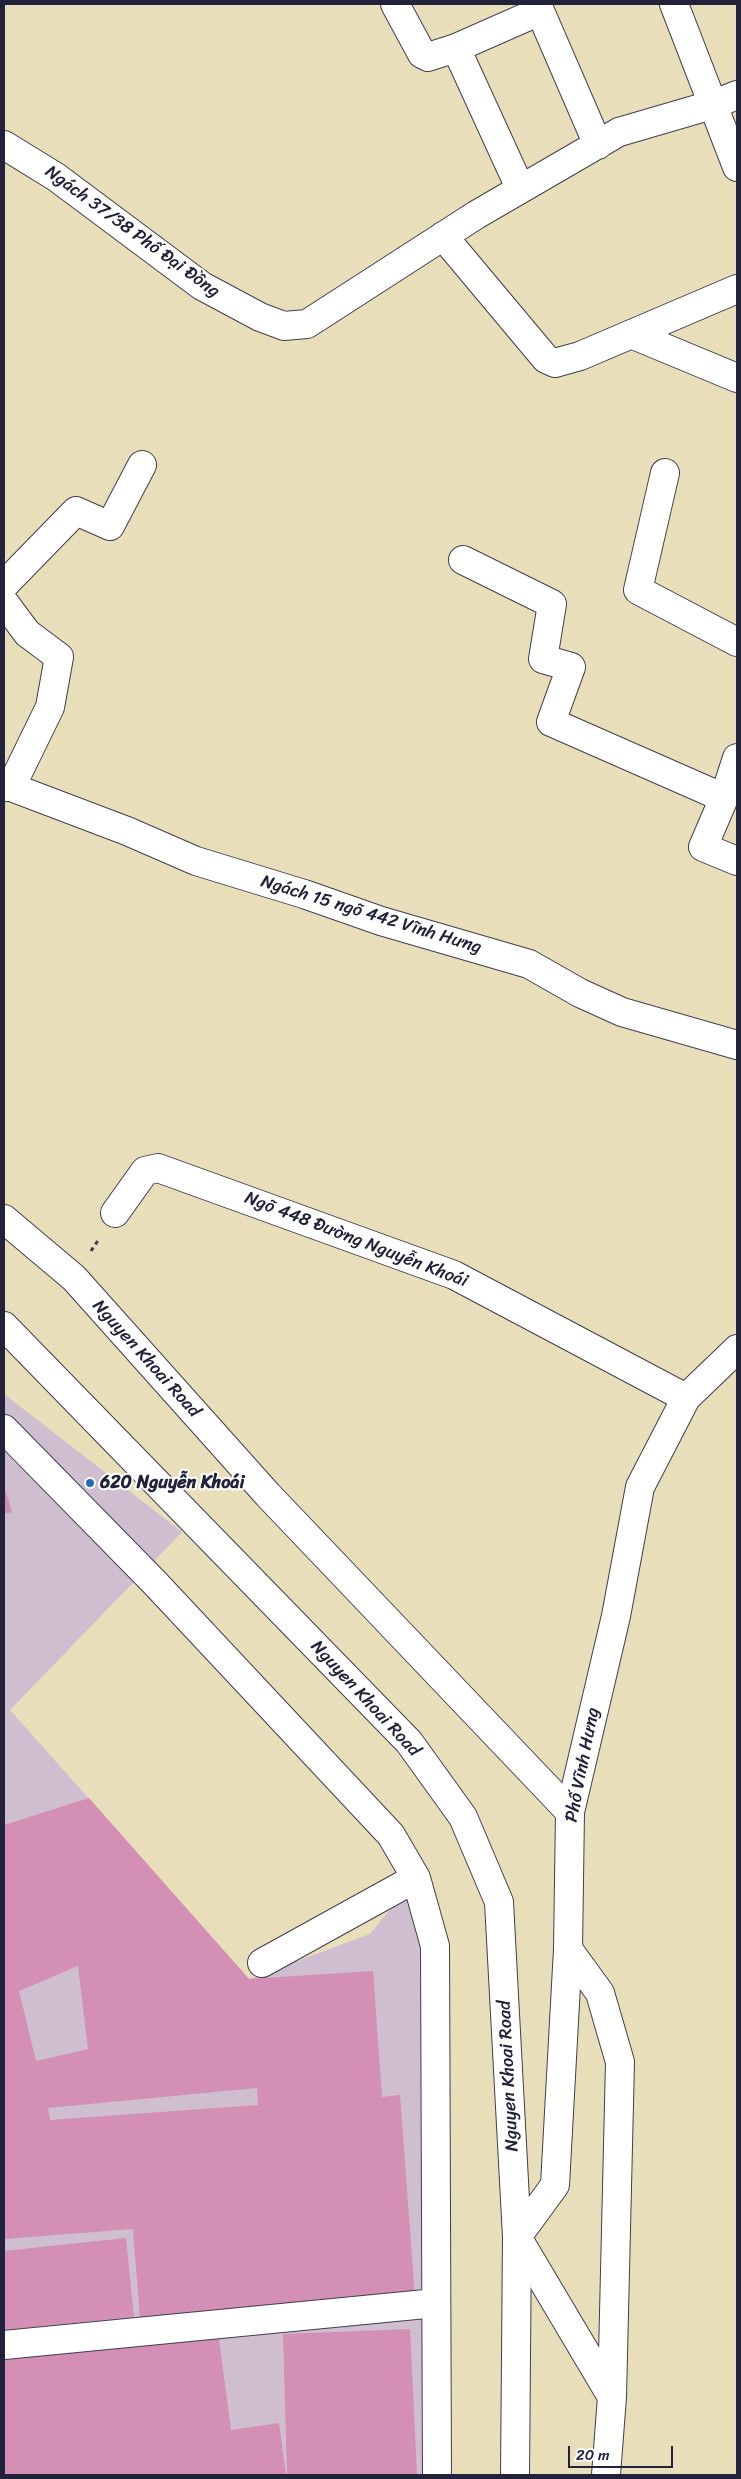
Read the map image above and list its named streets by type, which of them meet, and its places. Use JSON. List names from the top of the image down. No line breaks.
{"streets":{"street":["Ngách 37/38 Phố Đại Đồng","Ngách 15 ngõ 442 Vĩnh Hưng","Ngõ 448 Đường Nguyễn Khoái","Nguyen Khoai Road","Phố Vĩnh Hưng"]},"crossings":[["Ngõ 448 Đường Nguyễn Khoái","Phố Vĩnh Hưng"],["Nguyen Khoai Road","Phố Vĩnh Hưng"]],"places":["620 Nguyễn Khoái"],"scale_bar":"20 m"}
